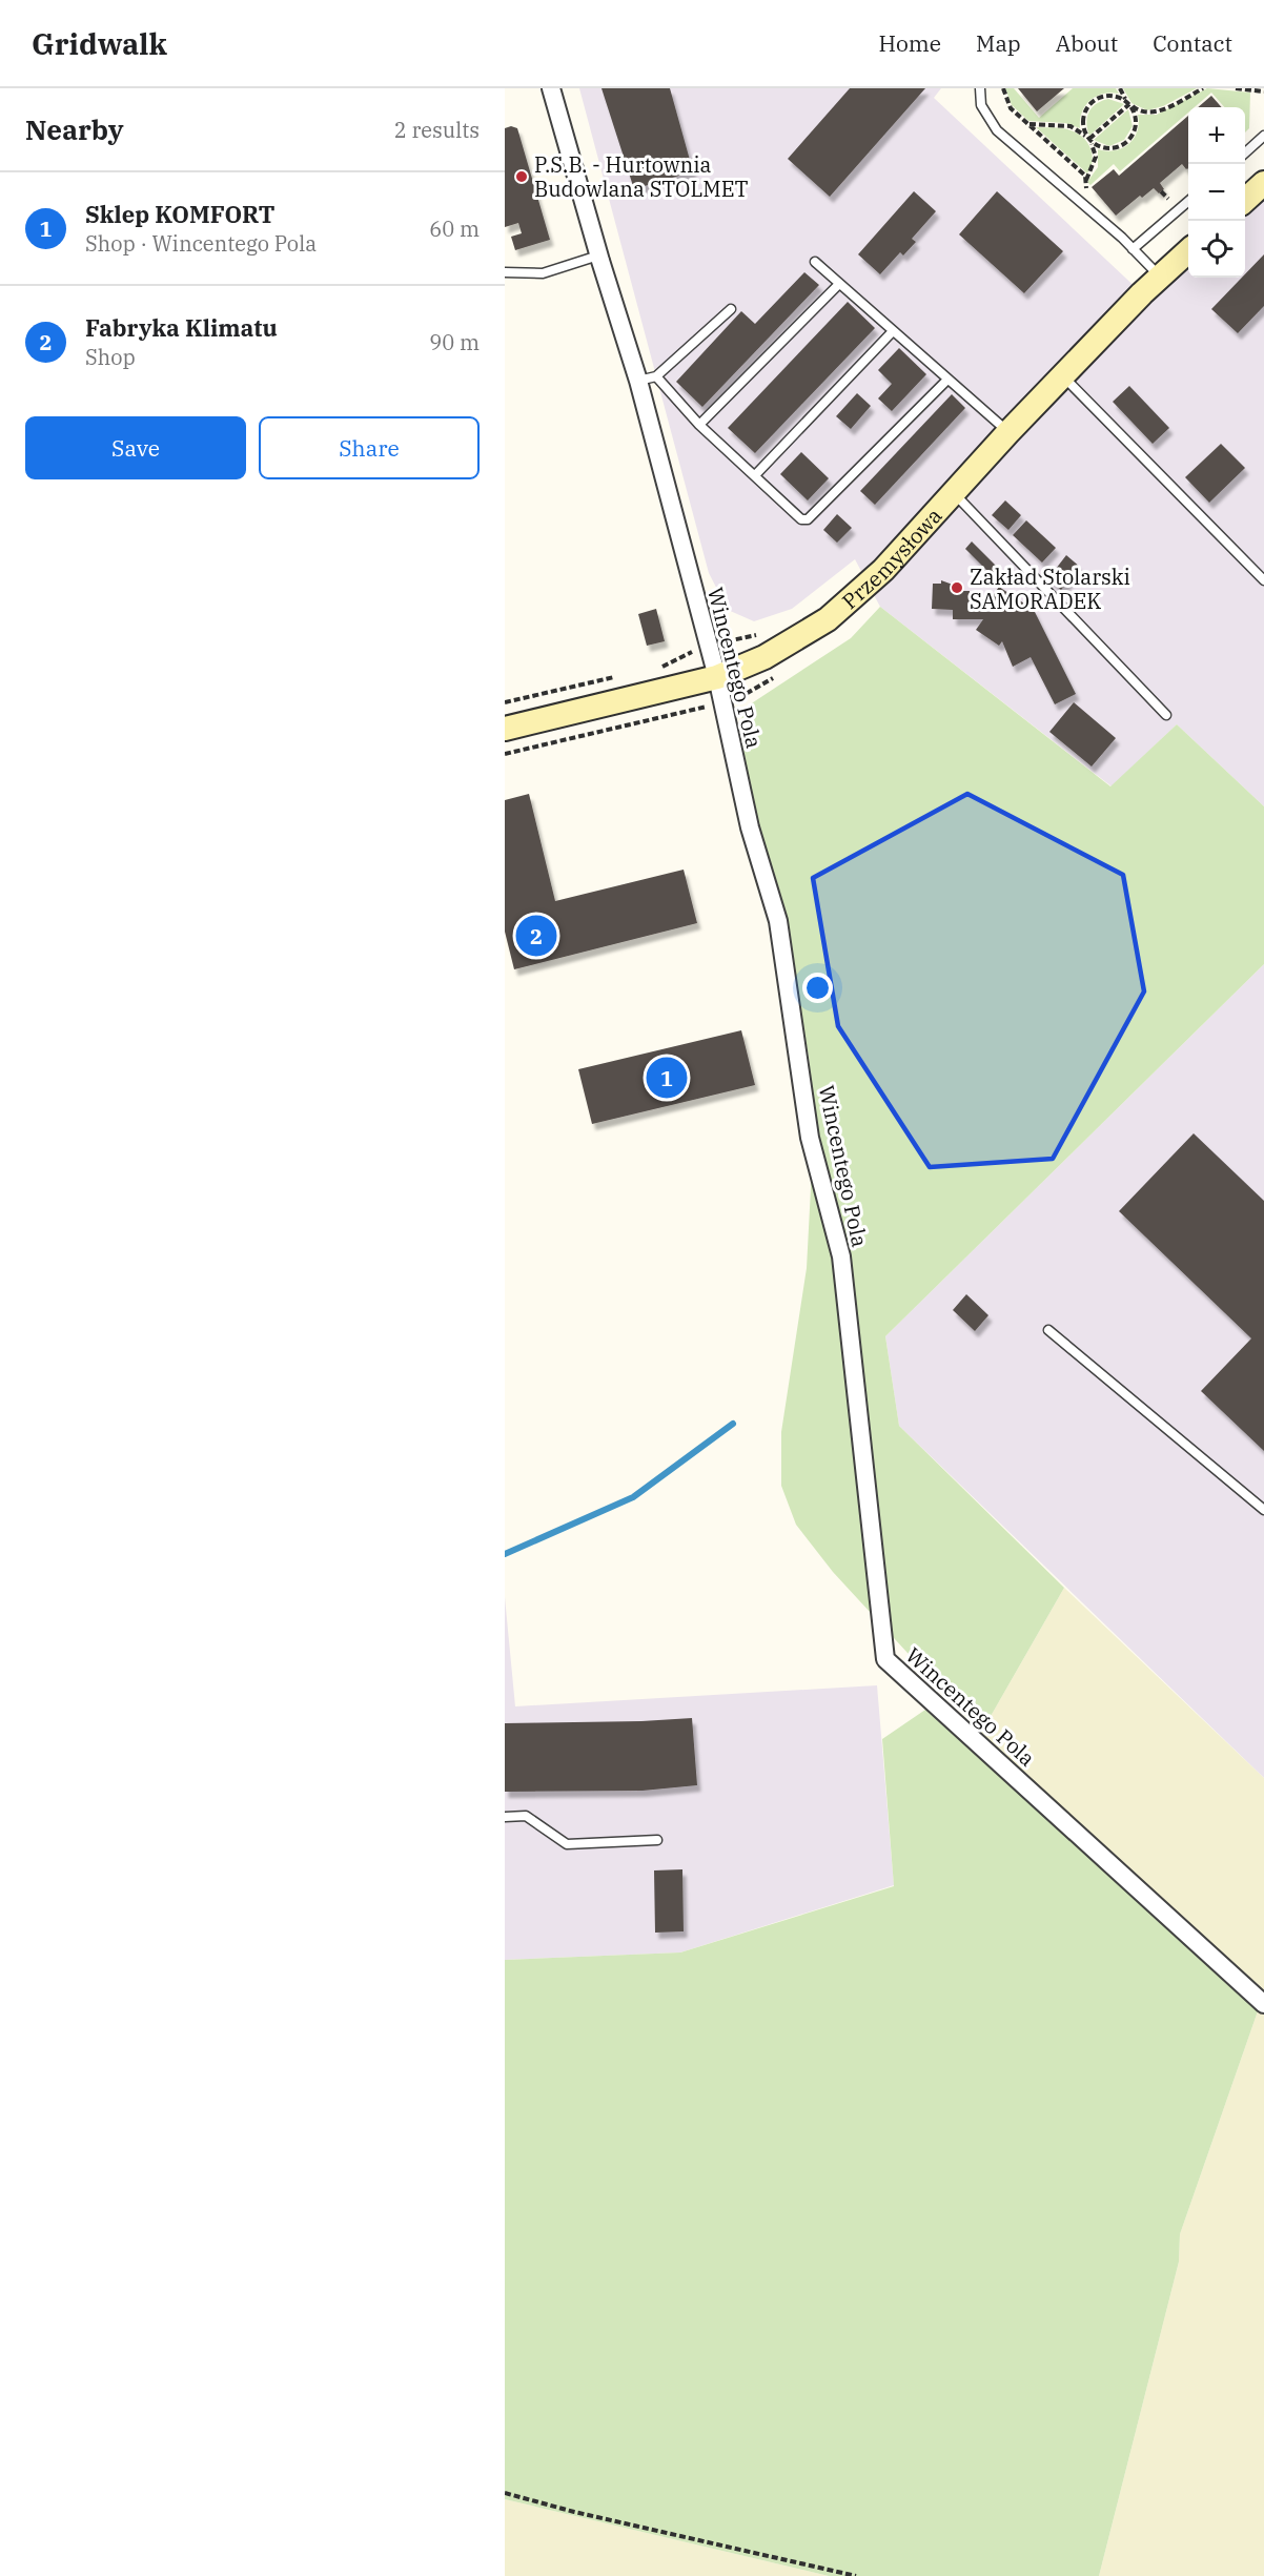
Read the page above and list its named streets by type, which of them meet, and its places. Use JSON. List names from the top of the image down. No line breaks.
{"streets":{"street":["Przemysłowa","Wincentego Pola"]},"crossings":[["Przemysłowa","Wincentego Pola"]],"places":["P.S.B. - Hurtownia Budowlana STOLMET","Zakład Stolarski SAMORADEK"],"page":{"header":"Gridwalk","nav":["Home","Map","About","Contact"],"heading":["Nearby","2 results"],"map_buttons":["+","−"],"list":[{"mark":"1","name":"Sklep KOMFORT","note":"Shop · Wincentego Pola","value":"60 m"},{"mark":"2","name":"Fabryka Klimatu","note":"Shop","value":"90 m"}],"buttons":["Save","Share"],"pins":["2","1"]}}
